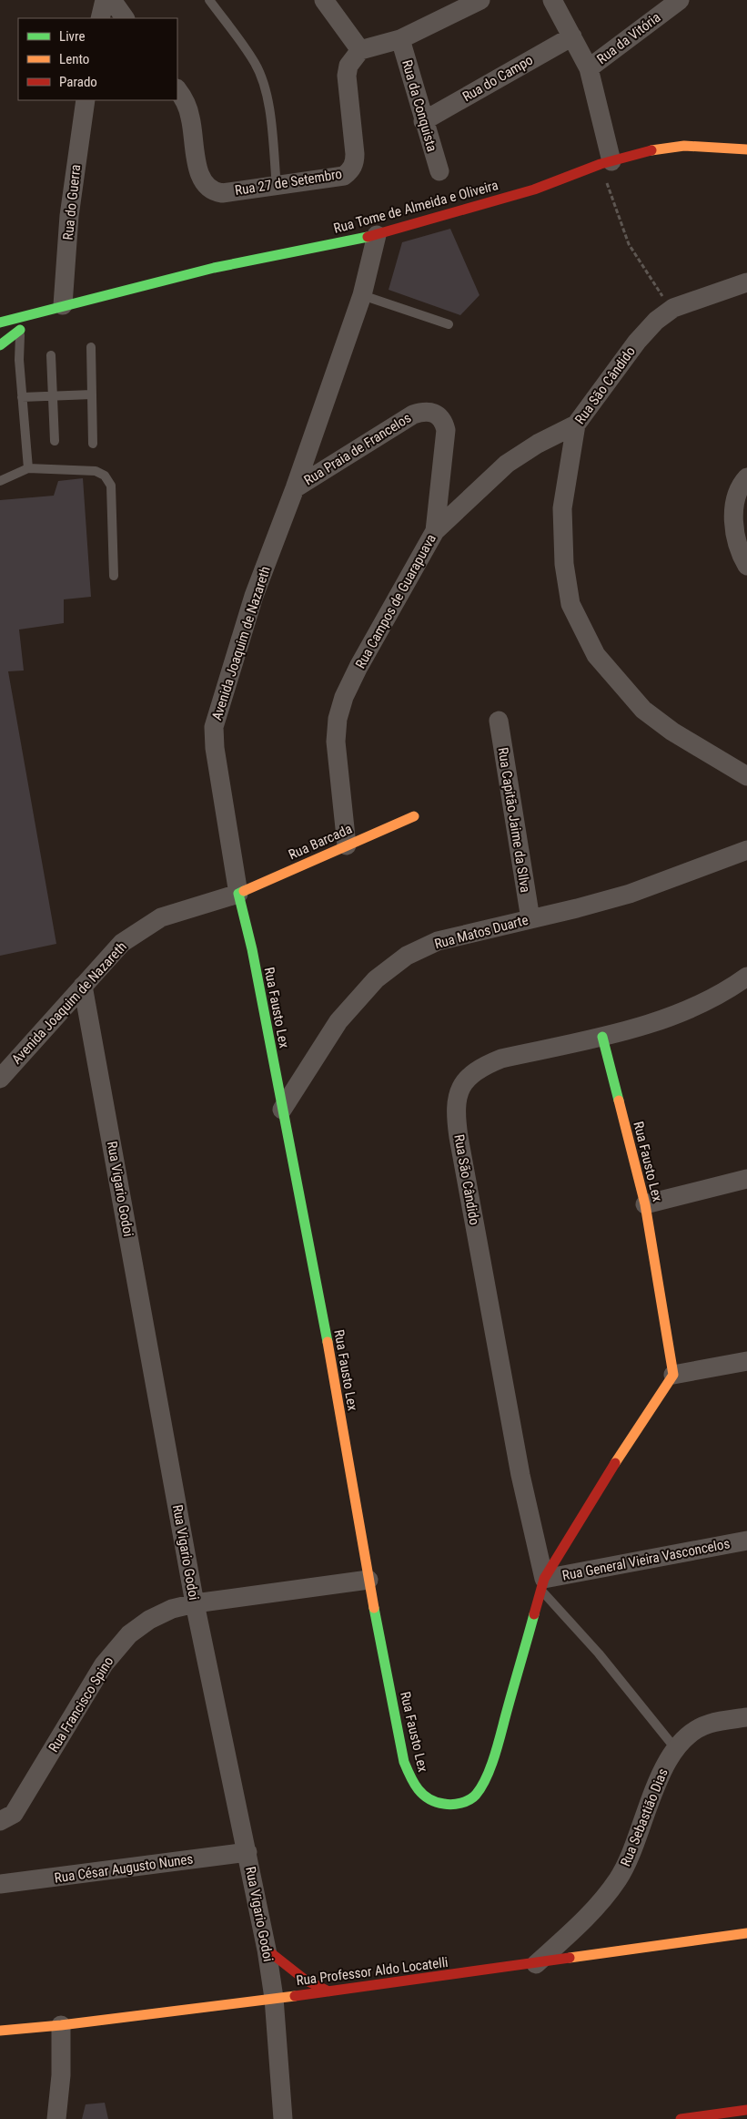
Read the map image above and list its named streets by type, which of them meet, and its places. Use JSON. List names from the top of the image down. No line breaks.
{"streets":{"street":["Rua da Vitória","Rua do Campo","Rua da Conquista","Rua 27 de Setembro","Rua do Guerra","Rua Tome de Almeida e Oliveira","Rua São Cândido","Rua Praia de Francelos","Rua Campos de Guarapuava","Avenida Joaquim de Nazareth","Rua Capitão Jaime da SIlva","Rua Barcada","Rua Matos Duarte","Rua Fausto Lex","Rua Vigario Godoi","Rua General Vieira Vasconcelos","Rua Francisco Spino","Rua Sebastião Dias","Rua César Augusto Nunes","Rua Professor Aldo Locatelli"]},"crossings":[["Rua da Vitória","Rua Tome de Almeida e Oliveira"],["Rua do Campo","Rua da Conquista"],["Rua do Guerra","Rua Tome de Almeida e Oliveira"],["Rua Tome de Almeida e Oliveira","Avenida Joaquim de Nazareth"],["Rua São Cândido","Rua Campos de Guarapuava"],["Rua São Cândido","Rua Fausto Lex"],["Rua São Cândido","Rua General Vieira Vasconcelos"],["Rua Praia de Francelos","Rua Campos de Guarapuava"],["Rua Praia de Francelos","Avenida Joaquim de Nazareth"],["Rua Campos de Guarapuava","Rua Barcada"],["Avenida Joaquim de Nazareth","Rua Barcada"],["Avenida Joaquim de Nazareth","Rua Fausto Lex"],["Avenida Joaquim de Nazareth","Rua Vigario Godoi"],["Rua Capitão Jaime da SIlva","Rua Matos Duarte"],["Rua Barcada","Rua Fausto Lex"],["Rua Matos Duarte","Rua Fausto Lex"],["Rua Fausto Lex","Rua General Vieira Vasconcelos"],["Rua Fausto Lex","Rua Francisco Spino"],["Rua Vigario Godoi","Rua Francisco Spino"],["Rua Vigario Godoi","Rua César Augusto Nunes"],["Rua Vigario Godoi","Rua Professor Aldo Locatelli"],["Rua Sebastião Dias","Rua Professor Aldo Locatelli"]],"legend":["Livre","Lento","Parado"]}
